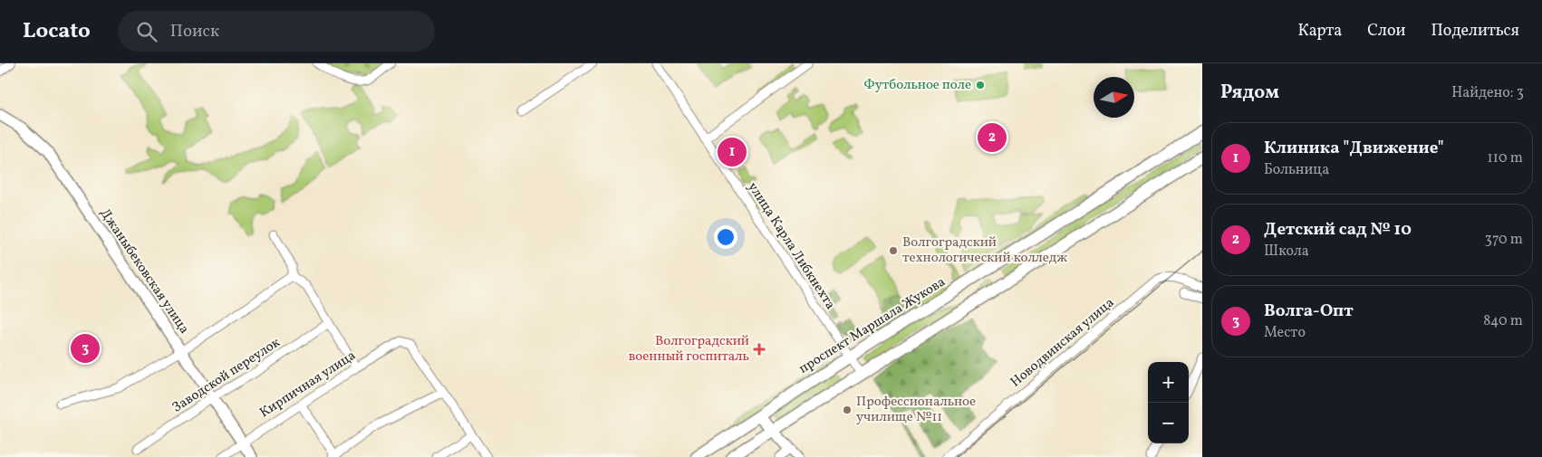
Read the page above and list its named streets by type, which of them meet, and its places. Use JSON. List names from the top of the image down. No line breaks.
{"streets":{"highway":["проспект Маршала Жукова"],"main road":["Джаныбековская улица"],"street":["улица Карла Либкнехта","Новодвинская улица","Заводской переулок","Кирпичная улица"]},"crossings":[["улица Карла Либкнехта","проспект Маршала Жукова"],["Джаныбековская улица","Заводской переулок"],["Джаныбековская улица","Кирпичная улица"]],"places":{"other":["Футбольное поле","Волгоградский технологический колледж","Профессиональное училище №11"],"health":["Волгоградский военный госпиталь"]},"north":"right","page":{"header":"Locato","search":"Поиск","nav":["Карта","Слои","Поделиться"],"heading":["Рядом","Найдено: 3"],"pins":["2","1","3"],"list":[{"mark":"1","name":"Клиника \"Движение\"","note":"Больница","value":"110 m"},{"mark":"2","name":"Детский сад № 10","note":"Школа","value":"370 m"},{"mark":"3","name":"Волга-Опт","note":"Место","value":"840 m"}],"map_buttons":["+","−"]}}
